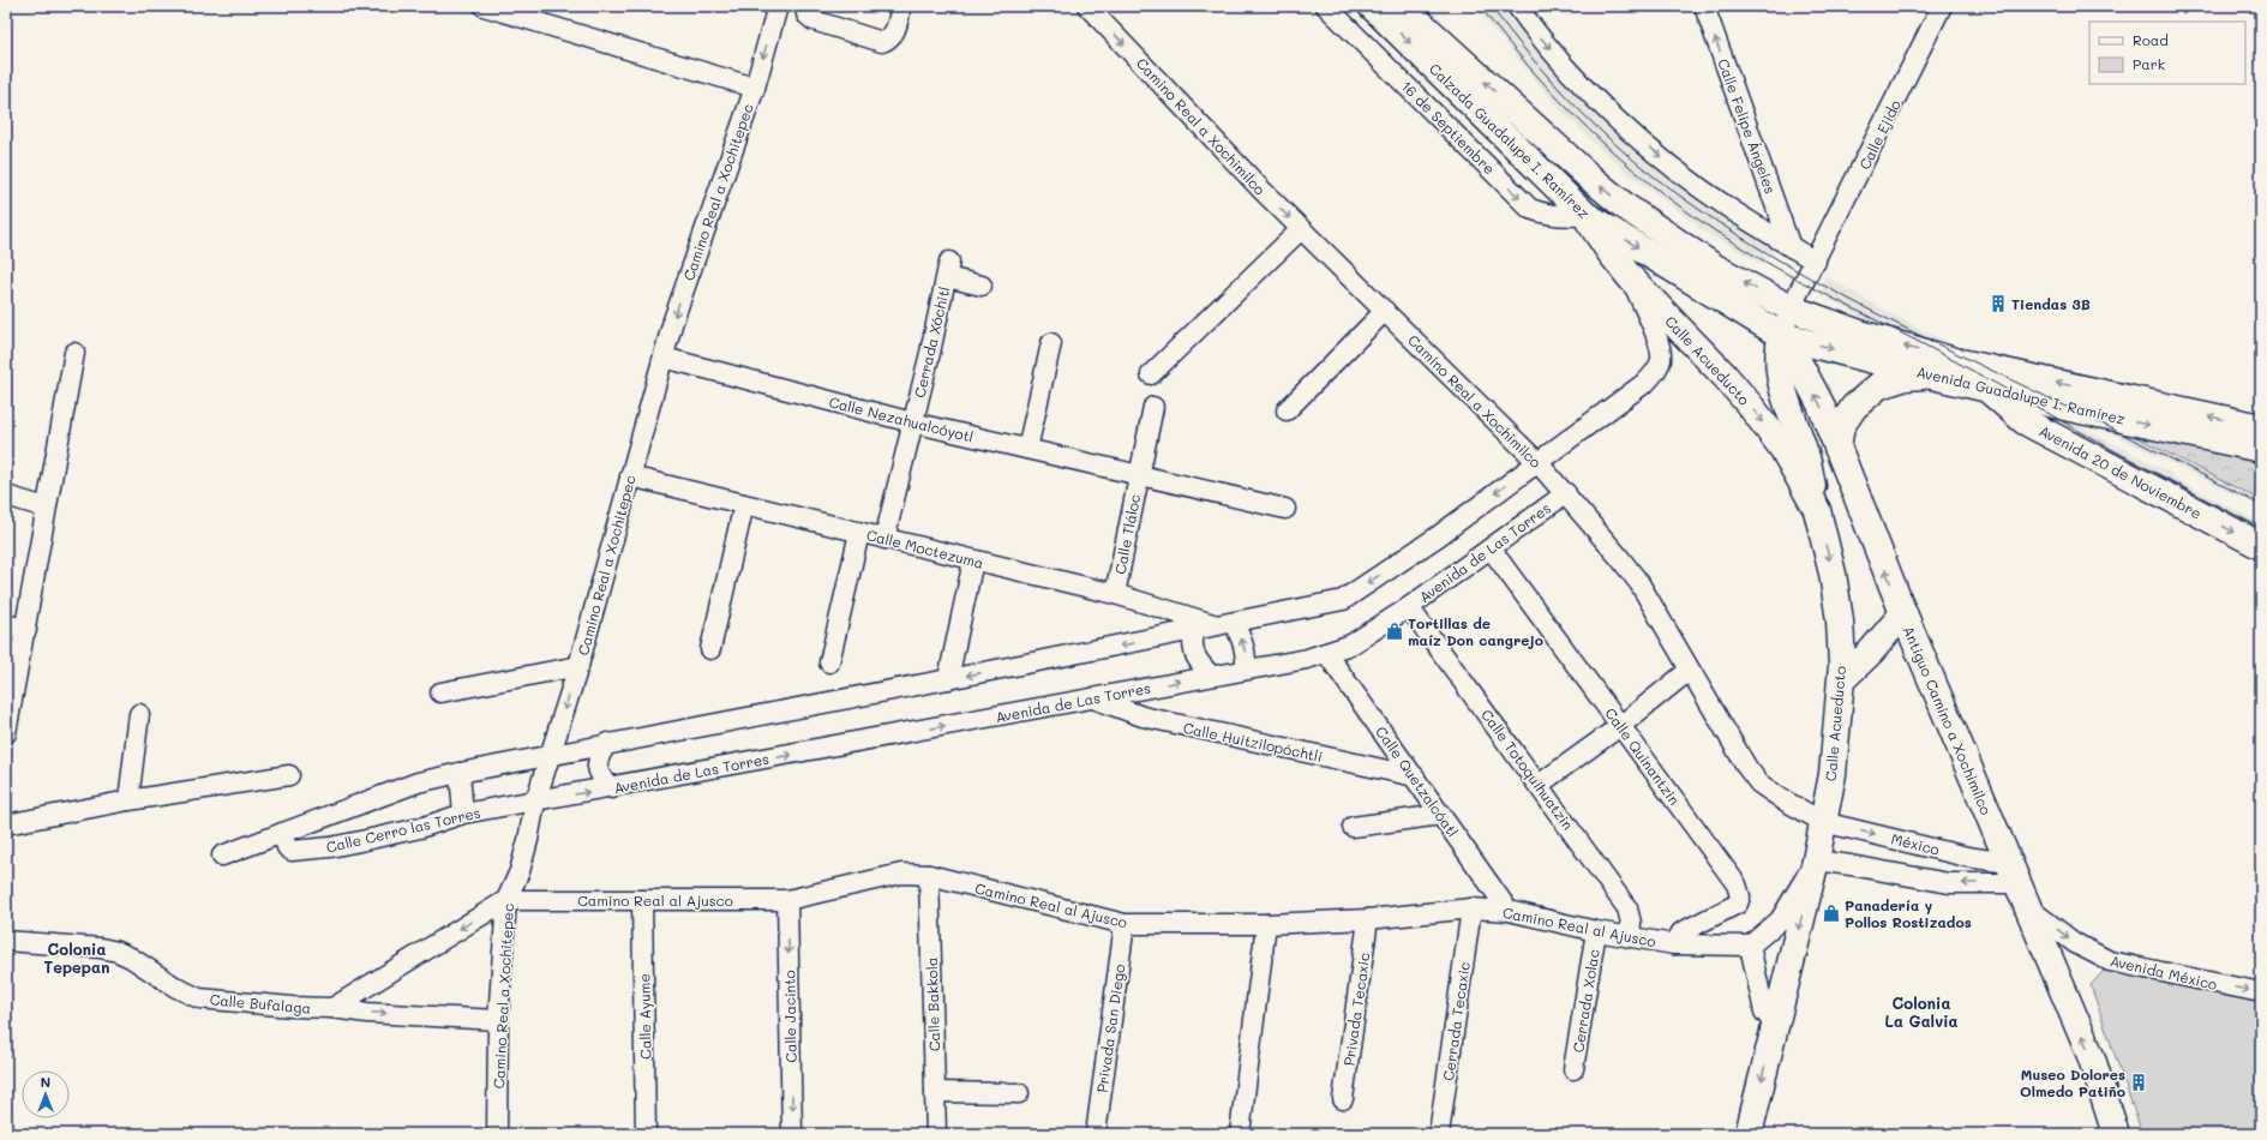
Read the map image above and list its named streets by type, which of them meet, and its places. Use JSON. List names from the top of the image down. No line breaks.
{"streets":{"main road":["Calzada Guadalupe I. Ramírez","Calle Acueducto","Avenida Guadalupe I. Ramírez","Avenida 20 de Noviembre","Antiguo Camino a Xochimilco"],"street":["Camino Real a Xochimilco","Calle Felipe Ángeles","16 de Septiembre","Calle Ejido","Camino Real a Xochitepec","Cerrada Xóchitl","Calle Nezahualcóyotl","Calle Tláloc","Calle Moctezuma","Avenida de Las Torres","Calle Huitzilopóchtli","Calle Quinantzin","Calle Totoquihuatzin","Calle Quetzalcóatl","Calle Cerro las Torres","México","Camino Real al Ajusco","Avenida México","Cerrada Xolac","Calle Bufalaga","Calle Bakkola","Privada Tecaxic","Calle Ayume","Calle Jacinto","Cerrada Tecaxic","Privada San Diego"]},"crossings":[["Camino Real a Xochimilco","Calle Acueducto"],["Camino Real a Xochimilco","Avenida de Las Torres"],["Camino Real a Xochimilco","México"],["16 de Septiembre","Calzada Guadalupe I. Ramírez"],["16 de Septiembre","Calle Acueducto"],["Calle Ejido","Calzada Guadalupe I. Ramírez"],["Calle Ejido","Avenida Guadalupe I. Ramírez"],["Calzada Guadalupe I. Ramírez","Calle Acueducto"],["Calzada Guadalupe I. Ramírez","Avenida Guadalupe I. Ramírez"],["Calzada Guadalupe I. Ramírez","Antiguo Camino a Xochimilco"],["Camino Real a Xochitepec","Calle Nezahualcóyotl"],["Camino Real a Xochitepec","Calle Moctezuma"],["Camino Real a Xochitepec","Avenida de Las Torres"],["Camino Real a Xochitepec","Calle Cerro las Torres"],["Camino Real a Xochitepec","Camino Real al Ajusco"],["Camino Real a Xochitepec","Calle Bufalaga"],["Cerrada Xóchitl","Calle Nezahualcóyotl"],["Cerrada Xóchitl","Calle Moctezuma"],["Calle Acueducto","México"],["Avenida Guadalupe I. Ramírez","Avenida 20 de Noviembre"],["Avenida Guadalupe I. Ramírez","Antiguo Camino a Xochimilco"],["Calle Nezahualcóyotl","Calle Tláloc"],["Calle Tláloc","Calle Moctezuma"],["Calle Moctezuma","Avenida de Las Torres"],["Avenida de Las Torres","Calle Huitzilopóchtli"],["Avenida de Las Torres","Calle Quinantzin"],["Avenida de Las Torres","Calle Totoquihuatzin"],["Avenida de Las Torres","Calle Quetzalcóatl"],["Avenida de Las Torres","Calle Cerro las Torres"],["Antiguo Camino a Xochimilco","México"],["Antiguo Camino a Xochimilco","Avenida México"],["Calle Huitzilopóchtli","Calle Quetzalcóatl"],["Calle Quinantzin","Camino Real al Ajusco"],["Calle Totoquihuatzin","Camino Real al Ajusco"],["Calle Quetzalcóatl","Camino Real al Ajusco"],["México","Avenida México"],["Camino Real al Ajusco","Cerrada Xolac"],["Camino Real al Ajusco","Calle Bakkola"],["Camino Real al Ajusco","Privada Tecaxic"],["Camino Real al Ajusco","Calle Ayume"],["Camino Real al Ajusco","Calle Jacinto"],["Camino Real al Ajusco","Cerrada Tecaxic"],["Camino Real al Ajusco","Privada San Diego"]],"one_way":["Calle Felipe Ángeles","16 de Septiembre","Camino Real a Xochitepec","Calle Acueducto","Avenida 20 de Noviembre","Avenida México","Calle Jacinto"],"districts":["Colonia Tepepan","Colonia La Galvia"],"places":{"building":["Tiendas 3B","Museo Dolores Olmedo Patiño"],"shop":["Tortillas de maíz Don cangrejo","Panadería y Pollos Rostizados"]},"legend":["Road","Park"],"north":"top"}
